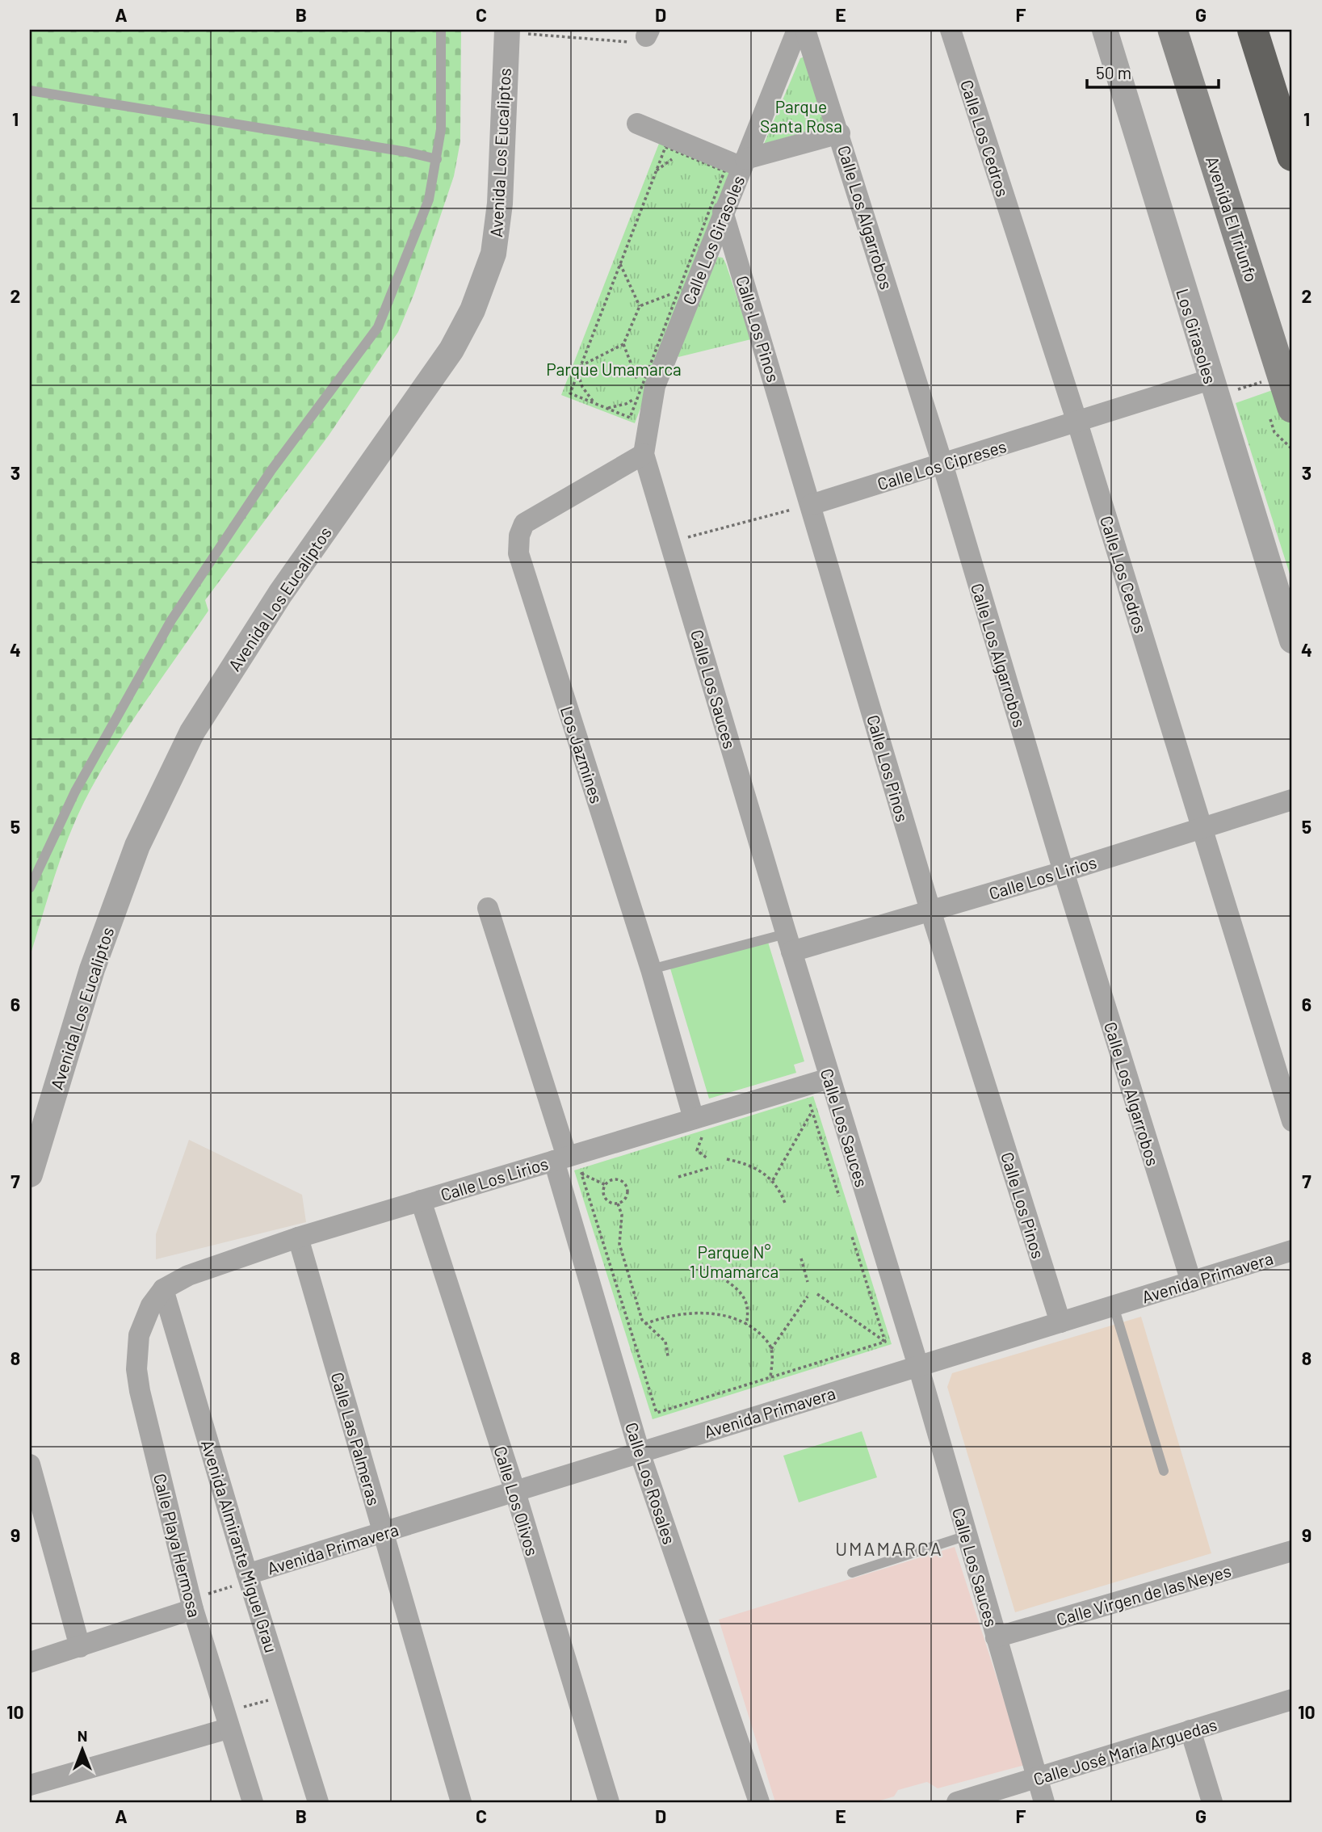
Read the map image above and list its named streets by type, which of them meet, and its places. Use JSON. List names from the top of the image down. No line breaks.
{"streets":{"main road":["Avenida El Triunfo"],"street":["Calle Los Cedros","Avenida Los Eucaliptos","Calle Los Algarrobos","Calle Los Girasoles","Calle Los Pinos","Los Girasoles","Calle Los Cipreses","Calle Los Sauces","Los Jazmines","Calle Los Lirios","Avenida Primavera","Calle Las Palmeras","Calle Los Rosales","Calle Los Olivos","Calle Playa Hermosa","Avenida Almirante Miguel Grau","Calle Virgen de las Neyes","Calle José María Arguedas"]},"crossings":[["Calle Los Cedros","Calle Los Cipreses"],["Calle Los Cedros","Calle Los Lirios"],["Calle Los Algarrobos","Calle Los Cipreses"],["Calle Los Algarrobos","Calle Los Lirios"],["Calle Los Algarrobos","Avenida Primavera"],["Calle Los Girasoles","Calle Los Pinos"],["Calle Los Girasoles","Calle Los Sauces"],["Calle Los Girasoles","Los Jazmines"],["Calle Los Pinos","Calle Los Cipreses"],["Calle Los Pinos","Calle Los Lirios"],["Calle Los Pinos","Avenida Primavera"],["Los Girasoles","Calle Los Cipreses"],["Calle Los Sauces","Los Jazmines"],["Calle Los Sauces","Calle Los Lirios"],["Calle Los Sauces","Avenida Primavera"],["Calle Los Sauces","Calle Virgen de las Neyes"],["Calle Los Sauces","Calle José María Arguedas"],["Los Jazmines","Calle Los Lirios"],["Calle Los Lirios","Calle Las Palmeras"],["Calle Los Lirios","Calle Los Rosales"],["Calle Los Lirios","Calle Los Olivos"],["Calle Los Lirios","Calle Playa Hermosa"],["Calle Los Lirios","Avenida Almirante Miguel Grau"],["Avenida Primavera","Calle Las Palmeras"],["Avenida Primavera","Calle Los Rosales"],["Avenida Primavera","Calle Los Olivos"],["Avenida Primavera","Avenida Almirante Miguel Grau"],["Calle Playa Hermosa","Avenida Almirante Miguel Grau"]],"districts":["UMAMARCA"],"parks":["Parque Santa Rosa","Parque Umamarca","Parque N° 1 Umamarca"],"scale_bar":"50 m","north":"top","grid":{"columns":["A","B","C","D","E","F","G"],"rows":["1","2","3","4","5","6","7","8","9","10"]}}
